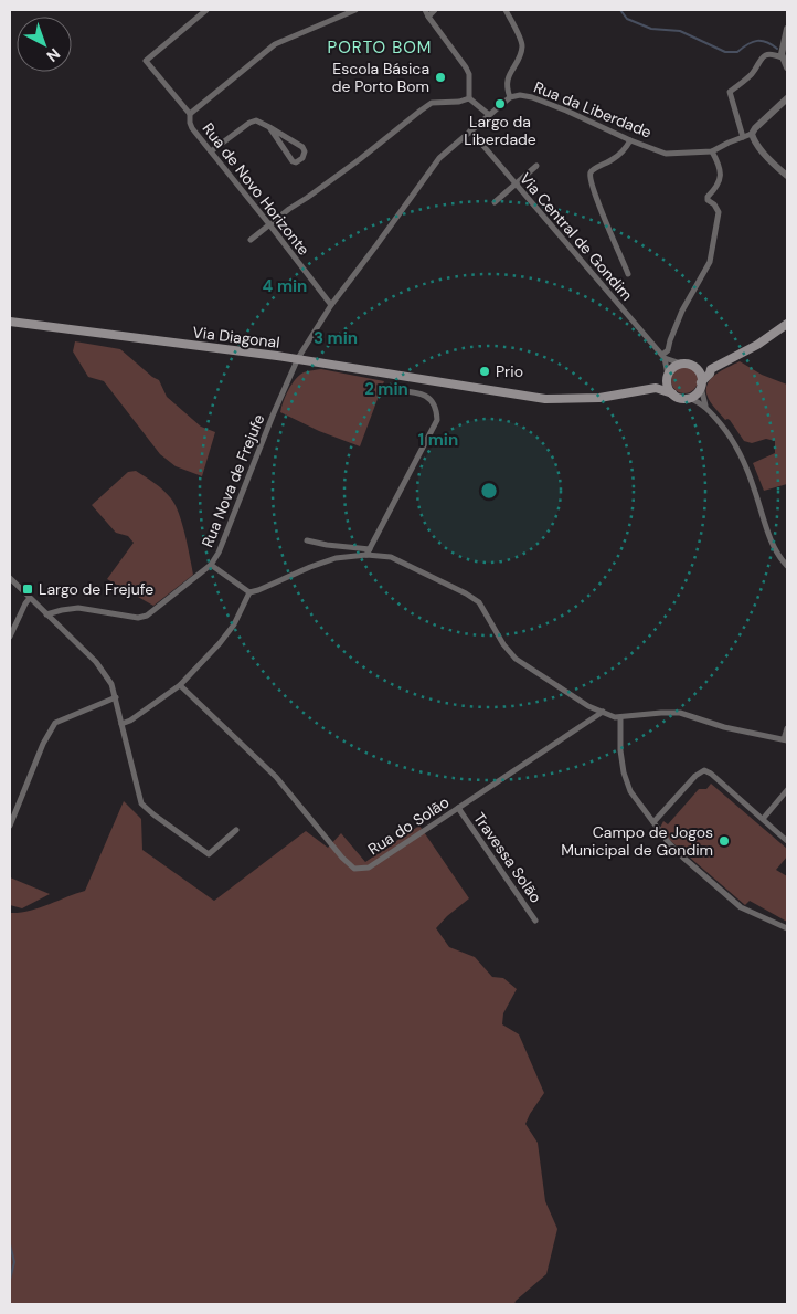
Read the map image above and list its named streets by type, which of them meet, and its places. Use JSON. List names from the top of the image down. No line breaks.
{"streets":{"main road":["Via Diagonal"],"street":["Rua da Liberdade","Rua de Novo Horizonte","Via Central de Gondim","Rua Nova de Frejufe","Rua do Solão","Travessa Solão"]},"crossings":[["Rua da Liberdade","Rua de Novo Horizonte"],["Rua da Liberdade","Via Central de Gondim"],["Rua da Liberdade","Via Diagonal"],["Rua da Liberdade","Rua Nova de Frejufe"],["Via Central de Gondim","Via Diagonal"],["Via Diagonal","Rua Nova de Frejufe"],["Rua do Solão","Travessa Solão"]],"districts":["PORTO BOM"],"places":{"other":["Escola Básica de Porto Bom","Largo da Liberdade","Prio","Campo de Jogos Municipal de Gondim"],"transit":["Largo de Frejufe"]},"north":"bottom right","rings":["4 min","3 min","2 min","1 min"]}
